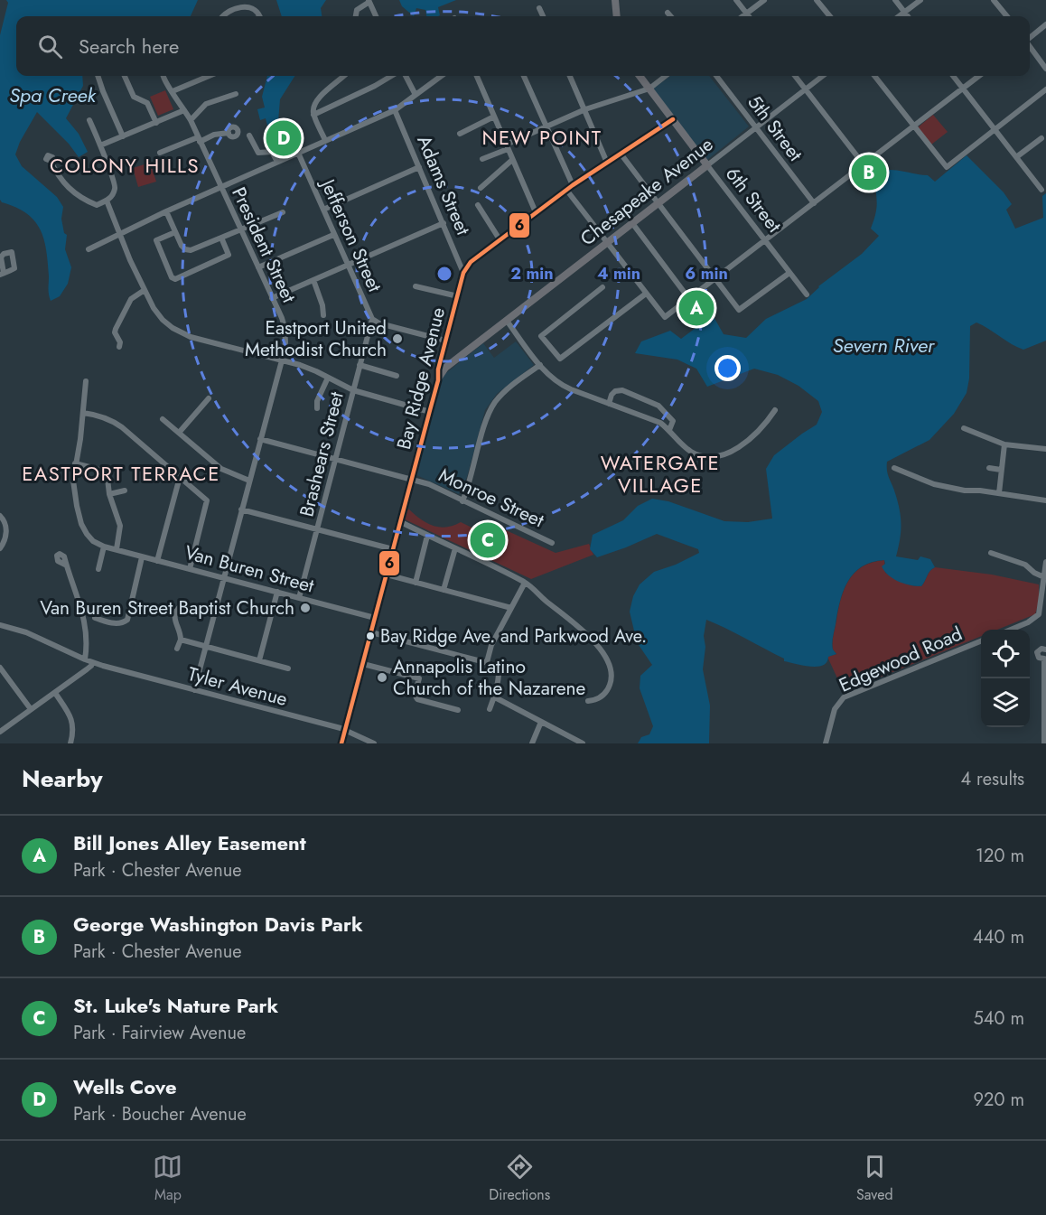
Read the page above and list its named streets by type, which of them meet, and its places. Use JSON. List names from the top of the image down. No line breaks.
{"streets":{"main road":["Chesapeake Avenue","6th Street","Bay Ridge Avenue"],"street":["5th Street","Adams Street","Jefferson Street","President Street","Brashears Street","Monroe Street","Van Buren Street","Edgewood Road","Tyler Avenue"]},"crossings":[["5th Street","Chesapeake Avenue"],["Adams Street","Bay Ridge Avenue"],["Chesapeake Avenue","6th Street"],["Chesapeake Avenue","Bay Ridge Avenue"],["6th Street","Bay Ridge Avenue"],["Jefferson Street","Bay Ridge Avenue"],["Jefferson Street","Brashears Street"],["President Street","Monroe Street"],["President Street","Van Buren Street"],["President Street","Tyler Avenue"],["Bay Ridge Avenue","Monroe Street"],["Bay Ridge Avenue","Van Buren Street"],["Bay Ridge Avenue","Tyler Avenue"],["Brashears Street","Monroe Street"],["Brashears Street","Van Buren Street"]],"districts":["NEW POINT","COLONY HILLS","WATERGATE VILLAGE","EASTPORT TERRACE"],"water":["Spa Creek","Severn River"],"places":["Eastport United Methodist Church","Van Buren Street Baptist Church","Bay Ridge Ave. and Parkwood Ave.","Annapolis Latino Church of the Nazarene"],"lines":["transit line 6"],"page":{"search":"Search here","pins":["D","B","A","C"],"heading":["Nearby","4 results"],"list":[{"mark":"A","name":"Bill Jones Alley Easement","note":"Park · Chester Avenue","value":"120 m"},{"mark":"B","name":"George Washington Davis Park","note":"Park · Chester Avenue","value":"440 m"},{"mark":"C","name":"St. Luke's Nature Park","note":"Park · Fairview Avenue","value":"540 m"},{"mark":"D","name":"Wells Cove","note":"Park · Boucher Avenue","value":"920 m"}],"nav":["Map","Directions","Saved"]},"rings":["2 min","4 min","6 min"]}
